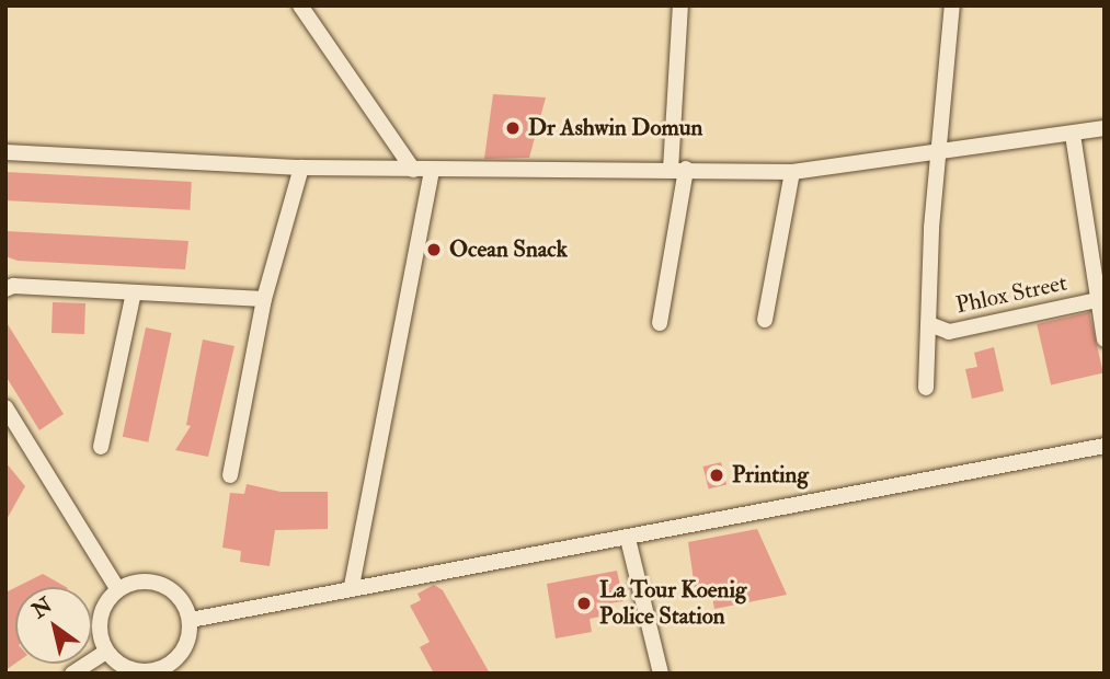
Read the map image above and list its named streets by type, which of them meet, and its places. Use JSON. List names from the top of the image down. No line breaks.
{"streets":{"street":["Phlox Street"]},"places":["Dr Ashwin Domun","Ocean Snack","Printing","La Tour Koenig Police Station"],"north":"top left"}
